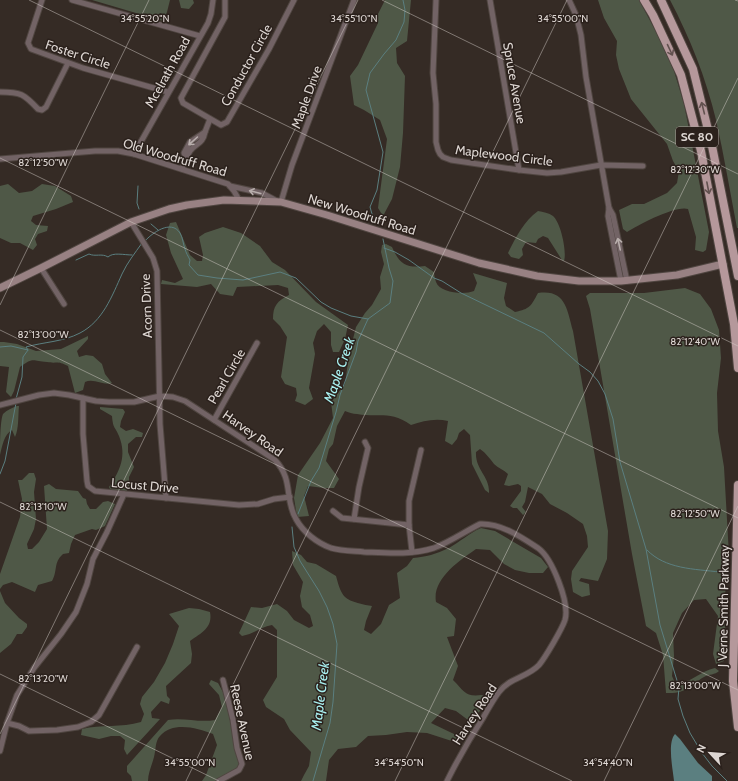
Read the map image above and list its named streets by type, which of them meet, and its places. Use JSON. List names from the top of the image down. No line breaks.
{"streets":{"main road":["SC 80","New Woodruff Road","J Verne Smith Parkway"],"street":["Foster Circle","Conductor Circle","Mcelrath Road","Spruce Avenue","Maple Drive","Maplewood Circle","Old Woodruff Road","Acorn Drive","Pearl Circle","Harvey Road","Locust Drive","Reese Avenue"]},"crossings":[["Foster Circle","Mcelrath Road"],["Mcelrath Road","Old Woodruff Road"],["Spruce Avenue","Maplewood Circle"],["Maple Drive","New Woodruff Road"],["SC 80","New Woodruff Road"],["Old Woodruff Road","New Woodruff Road"],["New Woodruff Road","Acorn Drive"],["Acorn Drive","Harvey Road"],["Acorn Drive","Locust Drive"],["Pearl Circle","Harvey Road"],["Harvey Road","Locust Drive"]],"water":["Maple Creek"],"north":"top left","coordinates":["34°55'20\"N","34°55'10\"N","34°55'00\"N","82°12'50\"W","82°12'30\"W","82°13'00\"W","82°12'40\"W","82°13'10\"W","82°13'20\"W","34°54'50\"N","34°54'40\"N"]}
